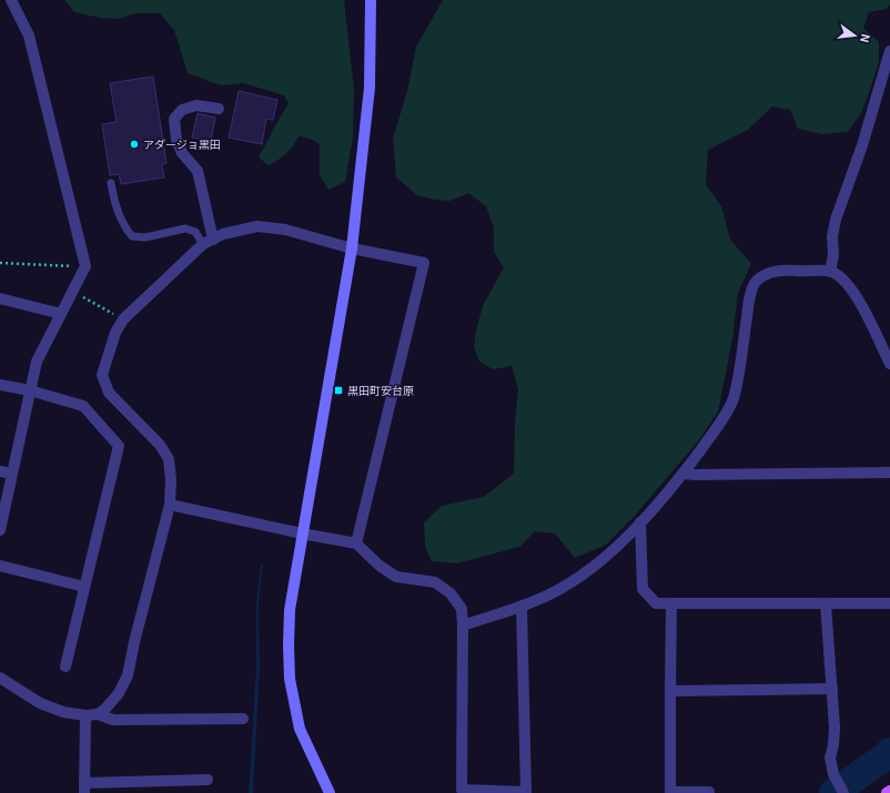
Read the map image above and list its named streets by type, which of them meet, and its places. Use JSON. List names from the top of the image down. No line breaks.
{"places":{"other":["アダージョ黒田"],"transit":["黒田町安台原"]},"north":"right"}
